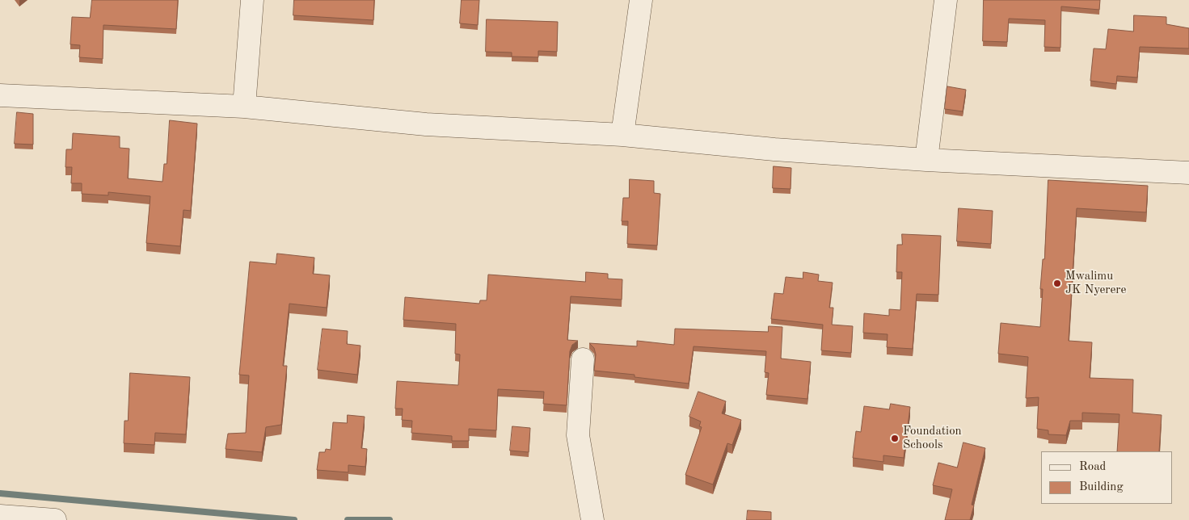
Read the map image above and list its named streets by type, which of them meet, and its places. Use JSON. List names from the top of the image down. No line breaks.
{"places":["Mwalimu JK Nyerere","Foundation Schools"],"legend":["Road","Building"]}
